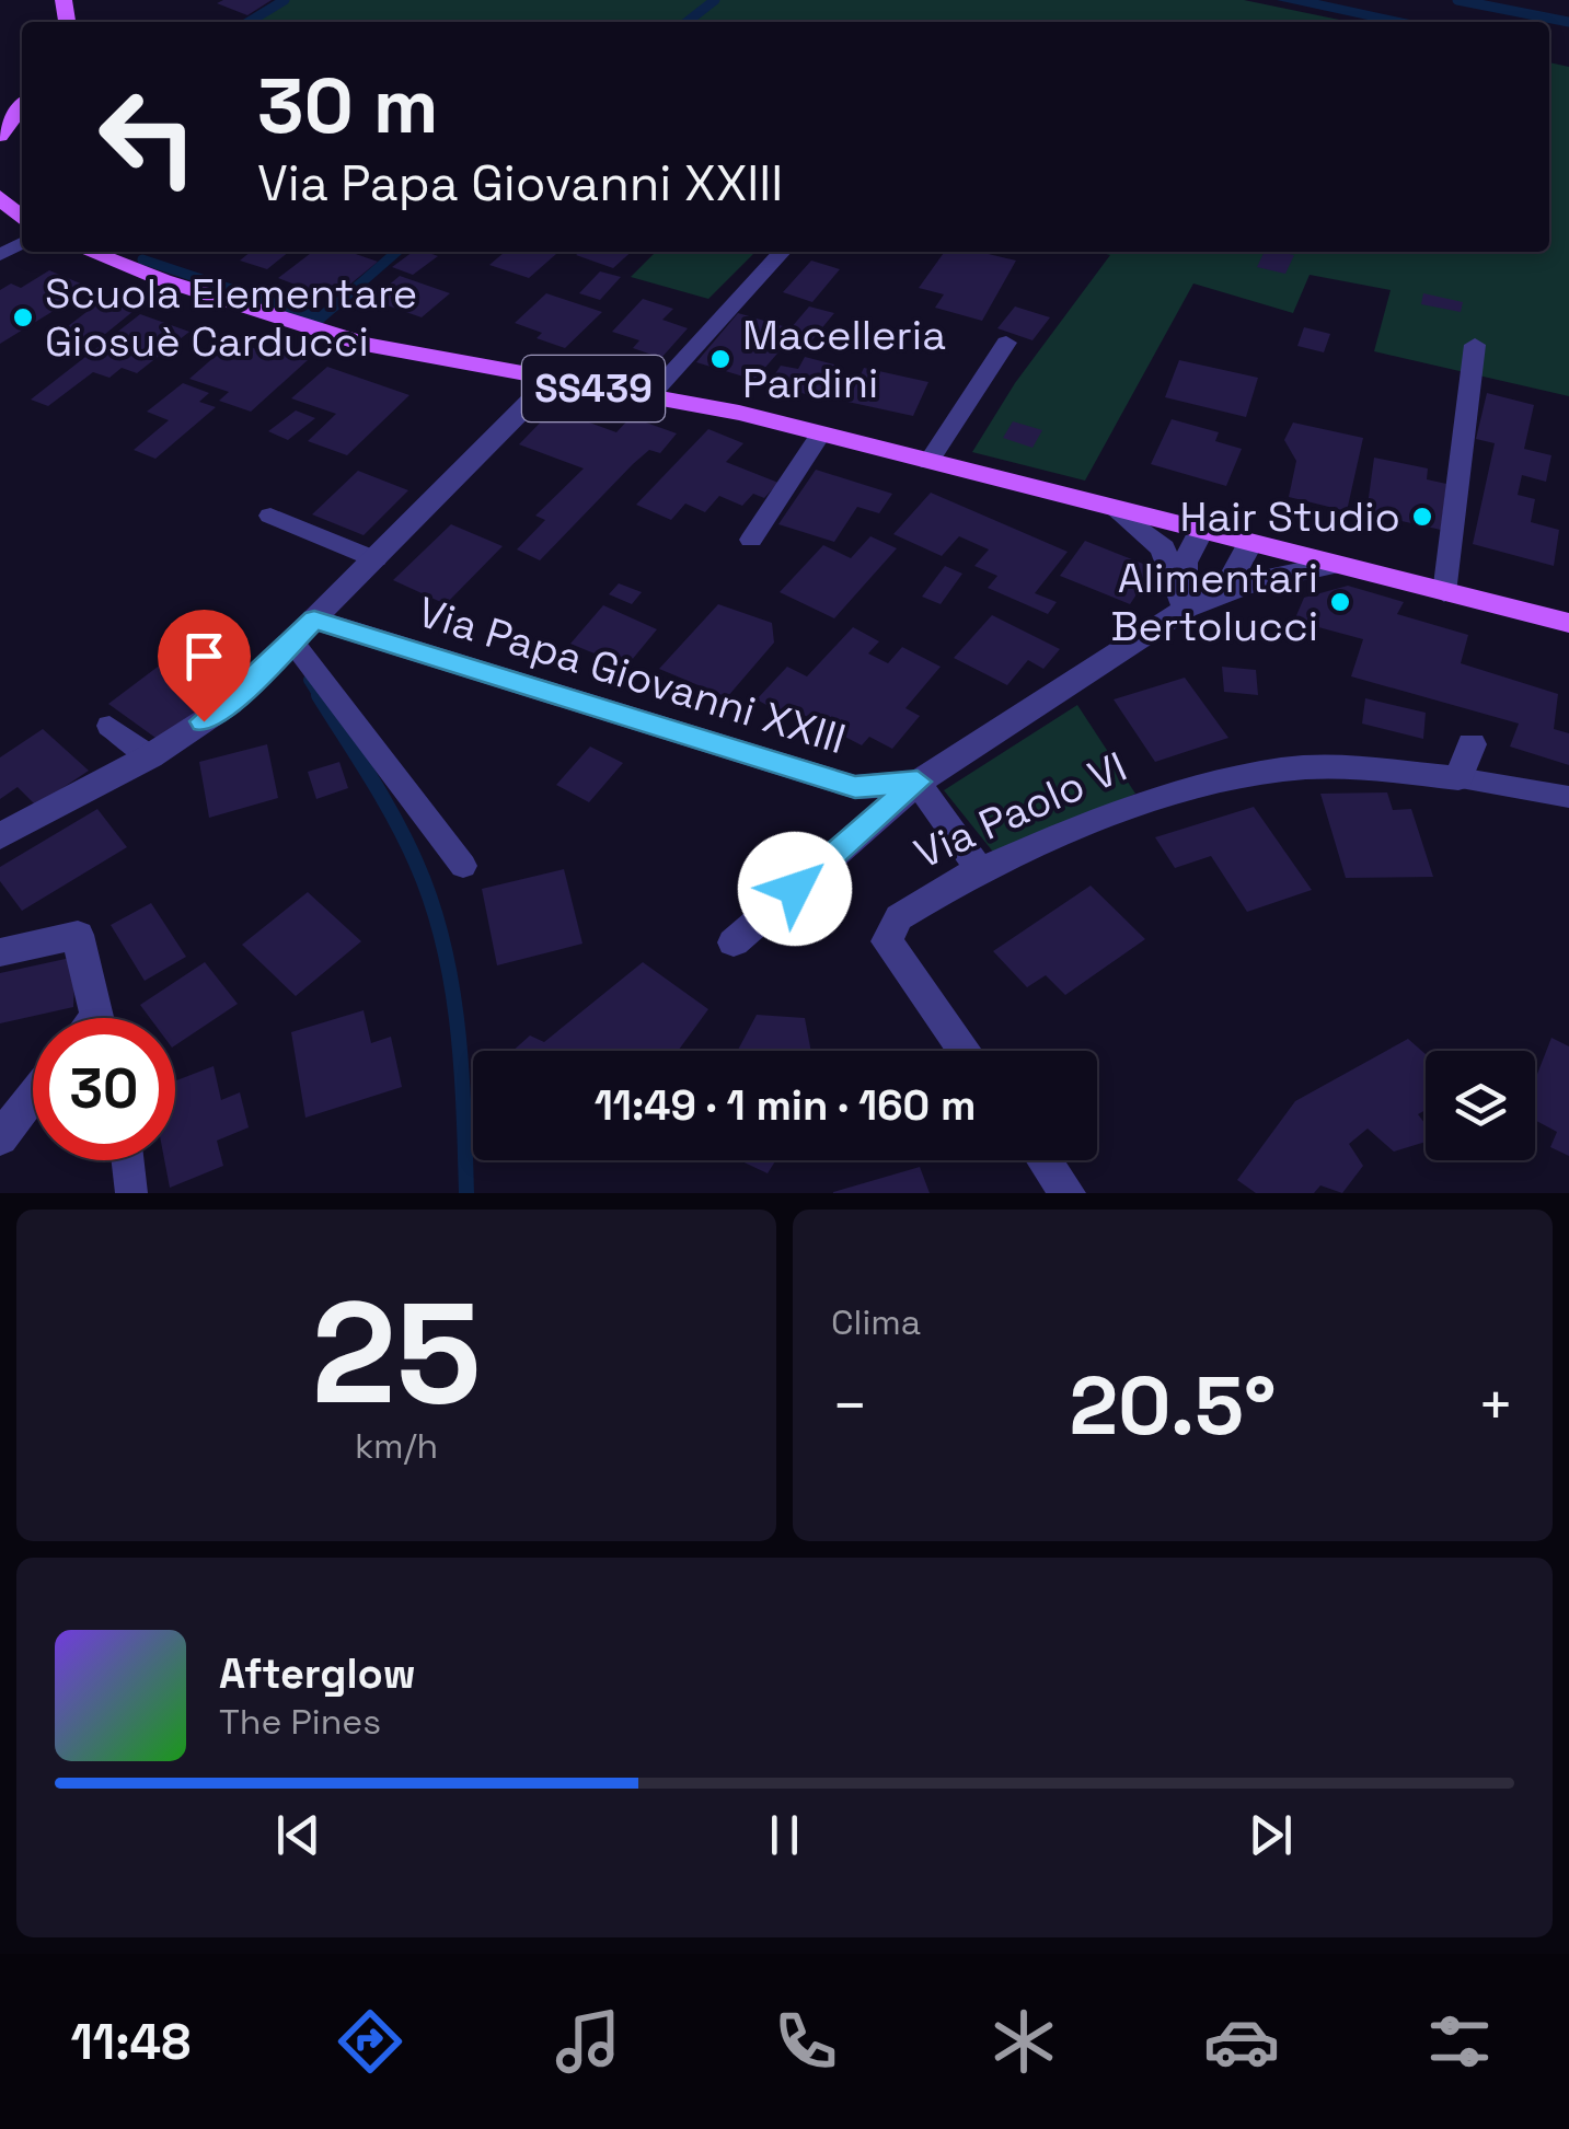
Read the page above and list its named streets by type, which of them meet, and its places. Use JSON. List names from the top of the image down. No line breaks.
{"streets":{"main road":["SS439"],"street":["Via Papa Giovanni XXIII","Via Paolo VI"]},"crossings":[["SS439","Via Papa Giovanni XXIII"]],"places":["Scuola Elementare Giosuè Carducci","Macelleria Pardini","Hair Studio","Alimentari Bertolucci"],"page":{"turn":["30 m","Via Papa Giovanni XXIII"],"limit":"30","trip":"11:49 · 1 min · 160 m","tile":[["25","km/h"],"Clima"],"heat":["−","20.5°","+"],"song":["Afterglow","The Pines"],"tabs":"11:48"}}
